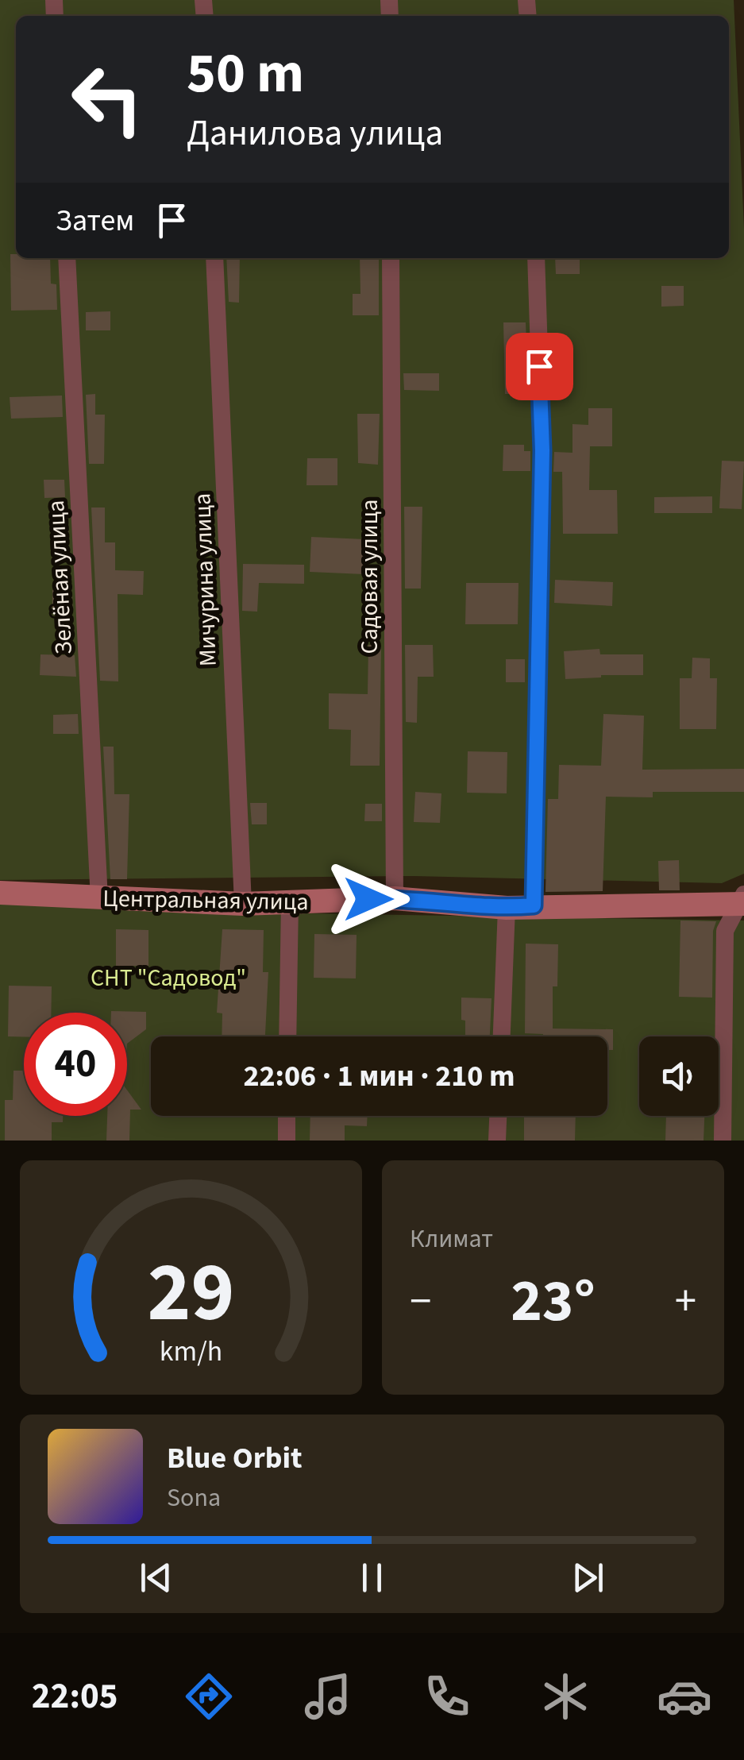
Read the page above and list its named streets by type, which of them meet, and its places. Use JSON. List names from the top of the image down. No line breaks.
{"streets":{"street":["Садовая улица","Зелёная улица","Мичурина улица","Центральная улица"]},"crossings":[["Садовая улица","Центральная улица"],["Зелёная улица","Центральная улица"],["Мичурина улица","Центральная улица"]],"parks":["СНТ \"Садовод\""],"page":{"turn":["50 m","Данилова улица"],"then":"Затем","limit":"40","trip":"22:06 · 1 мин · 210 m","tile":"Климат","heat":["−","23°","+"],"song":["Blue Orbit","Sona"],"tabs":"22:05","gauge":["29","km/h"]}}
